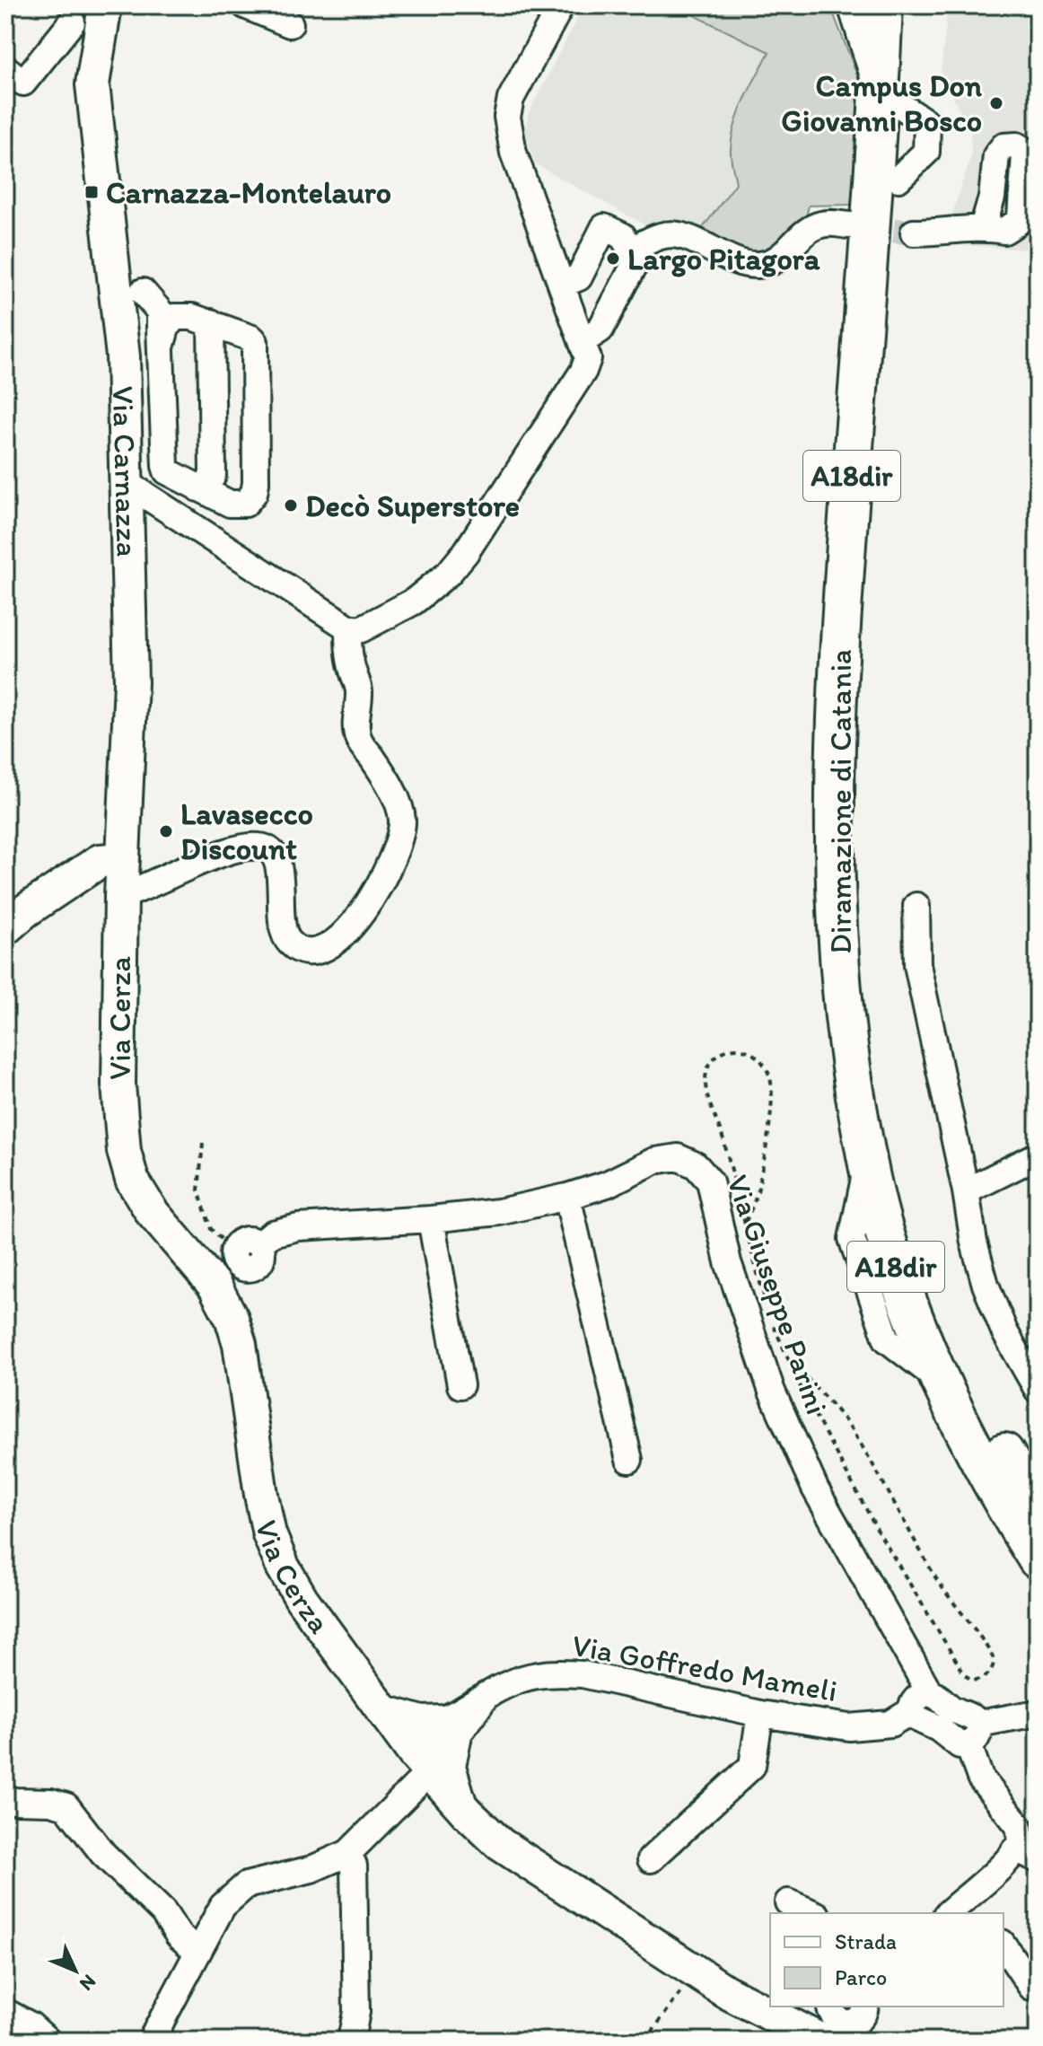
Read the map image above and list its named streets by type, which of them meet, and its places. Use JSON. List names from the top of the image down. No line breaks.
{"streets":{"highway":["A18dir","Diramazione di Catania"],"main road":["Via Carnazza","Via Cerza"],"street":["Via Giuseppe Parini","Via Goffredo Mameli"]},"crossings":[["Via Carnazza","Via Cerza"],["Via Cerza","Via Goffredo Mameli"],["Via Giuseppe Parini","Via Goffredo Mameli"]],"places":{"other":["Campus Don Giovanni Bosco","Largo Pitagora","Decò Superstore","Lavasecco Discount"],"transit":["Carnazza-Montelauro"]},"legend":["Strada","Parco"],"north":"bottom right"}
